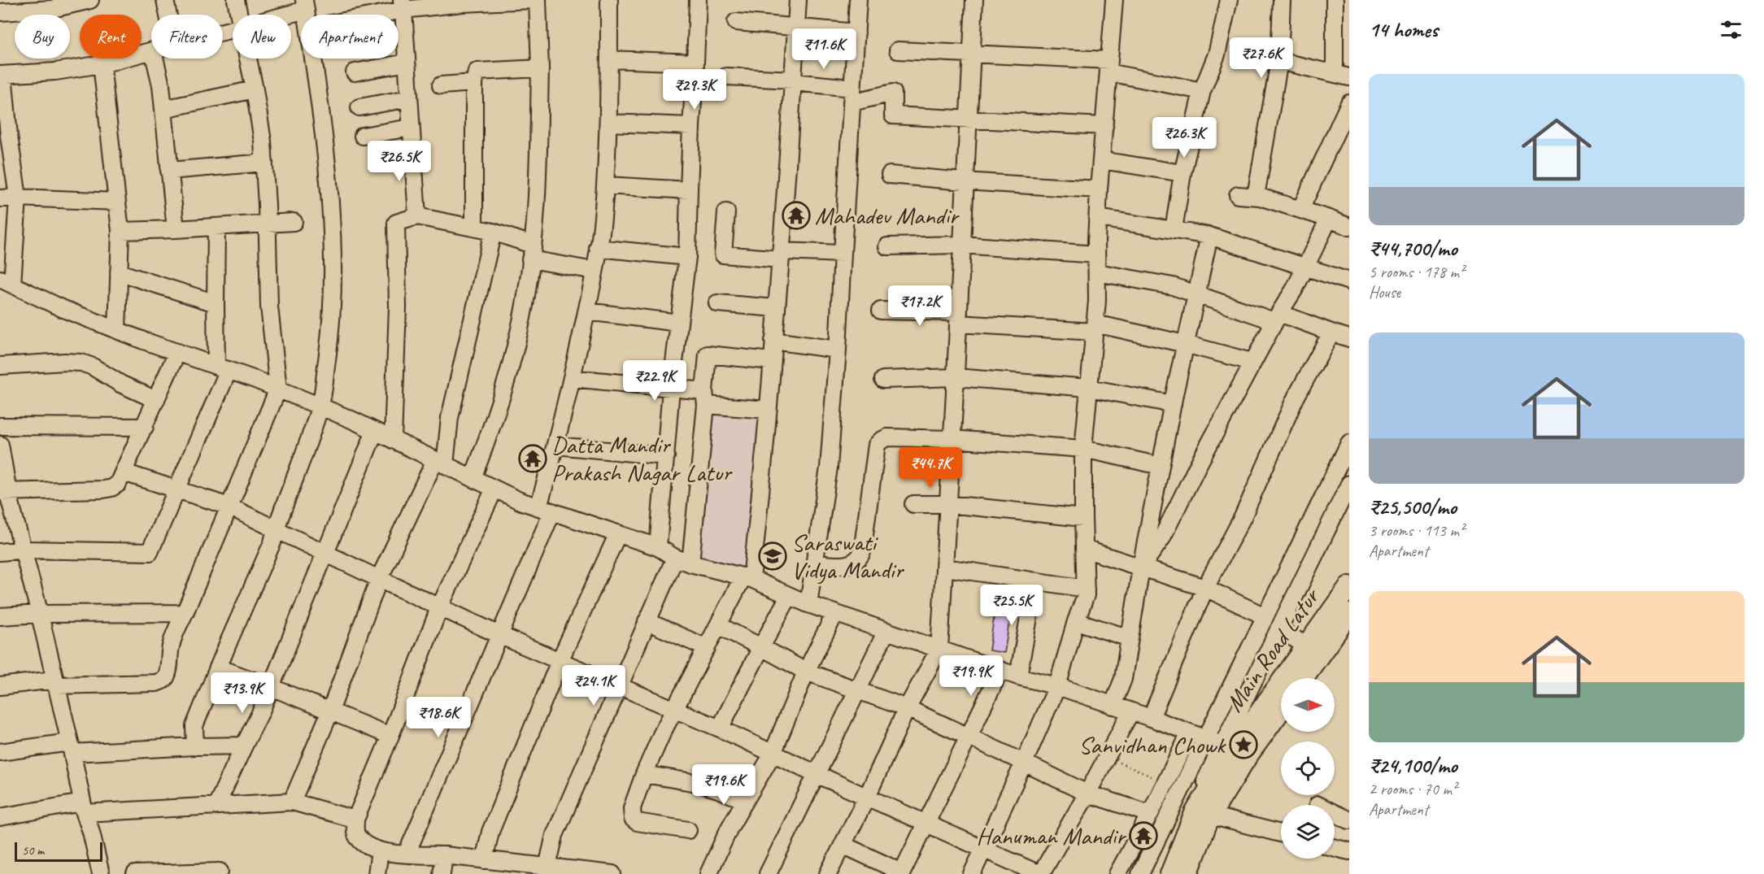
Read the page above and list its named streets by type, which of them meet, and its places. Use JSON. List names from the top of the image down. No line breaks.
{"streets":{"main road":["Main Road Latur"]},"places":{"temple":["Mahadev Mandir","Datta Mandir Prakash Nagar Latur","Hanuman Mandir"],"school or university":["Saraswati Vidya Mandir"],"place":["Sanvidhan Chowk"]},"scale_bar":"50 m","north":"right","page":{"heading":"14 homes","chip":["Buy","Rent","Filters","New","Apartment"],"price":["₹11.6K","₹27.6K","₹29.3K","₹26.3K","₹26.5K","₹17.2K","₹22.9K","₹44.7K","₹25.5K","₹19.9K","₹24.1K","₹13.9K","₹18.6K","₹19.6K"],"list":[{"name":"₹44,700/mo","note":"5 rooms · 178 m² · House"},{"name":"₹25,500/mo","note":"3 rooms · 113 m² · Apartment"},{"name":"₹24,100/mo","note":"2 rooms · 70 m² · Apartment"}],"scale":"50 m"}}
